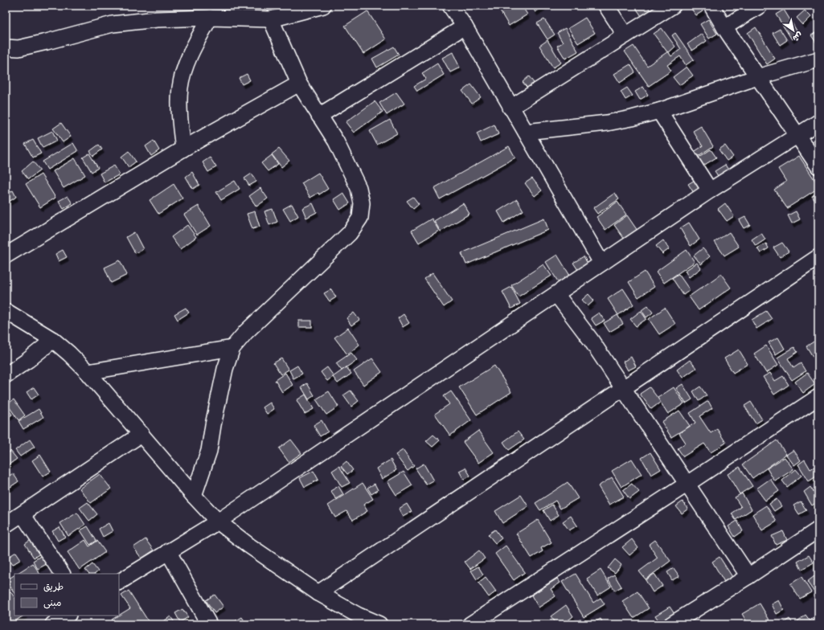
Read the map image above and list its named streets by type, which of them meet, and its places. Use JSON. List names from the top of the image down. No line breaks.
{"legend":["طريق","مبنى"],"north":"bottom right"}
